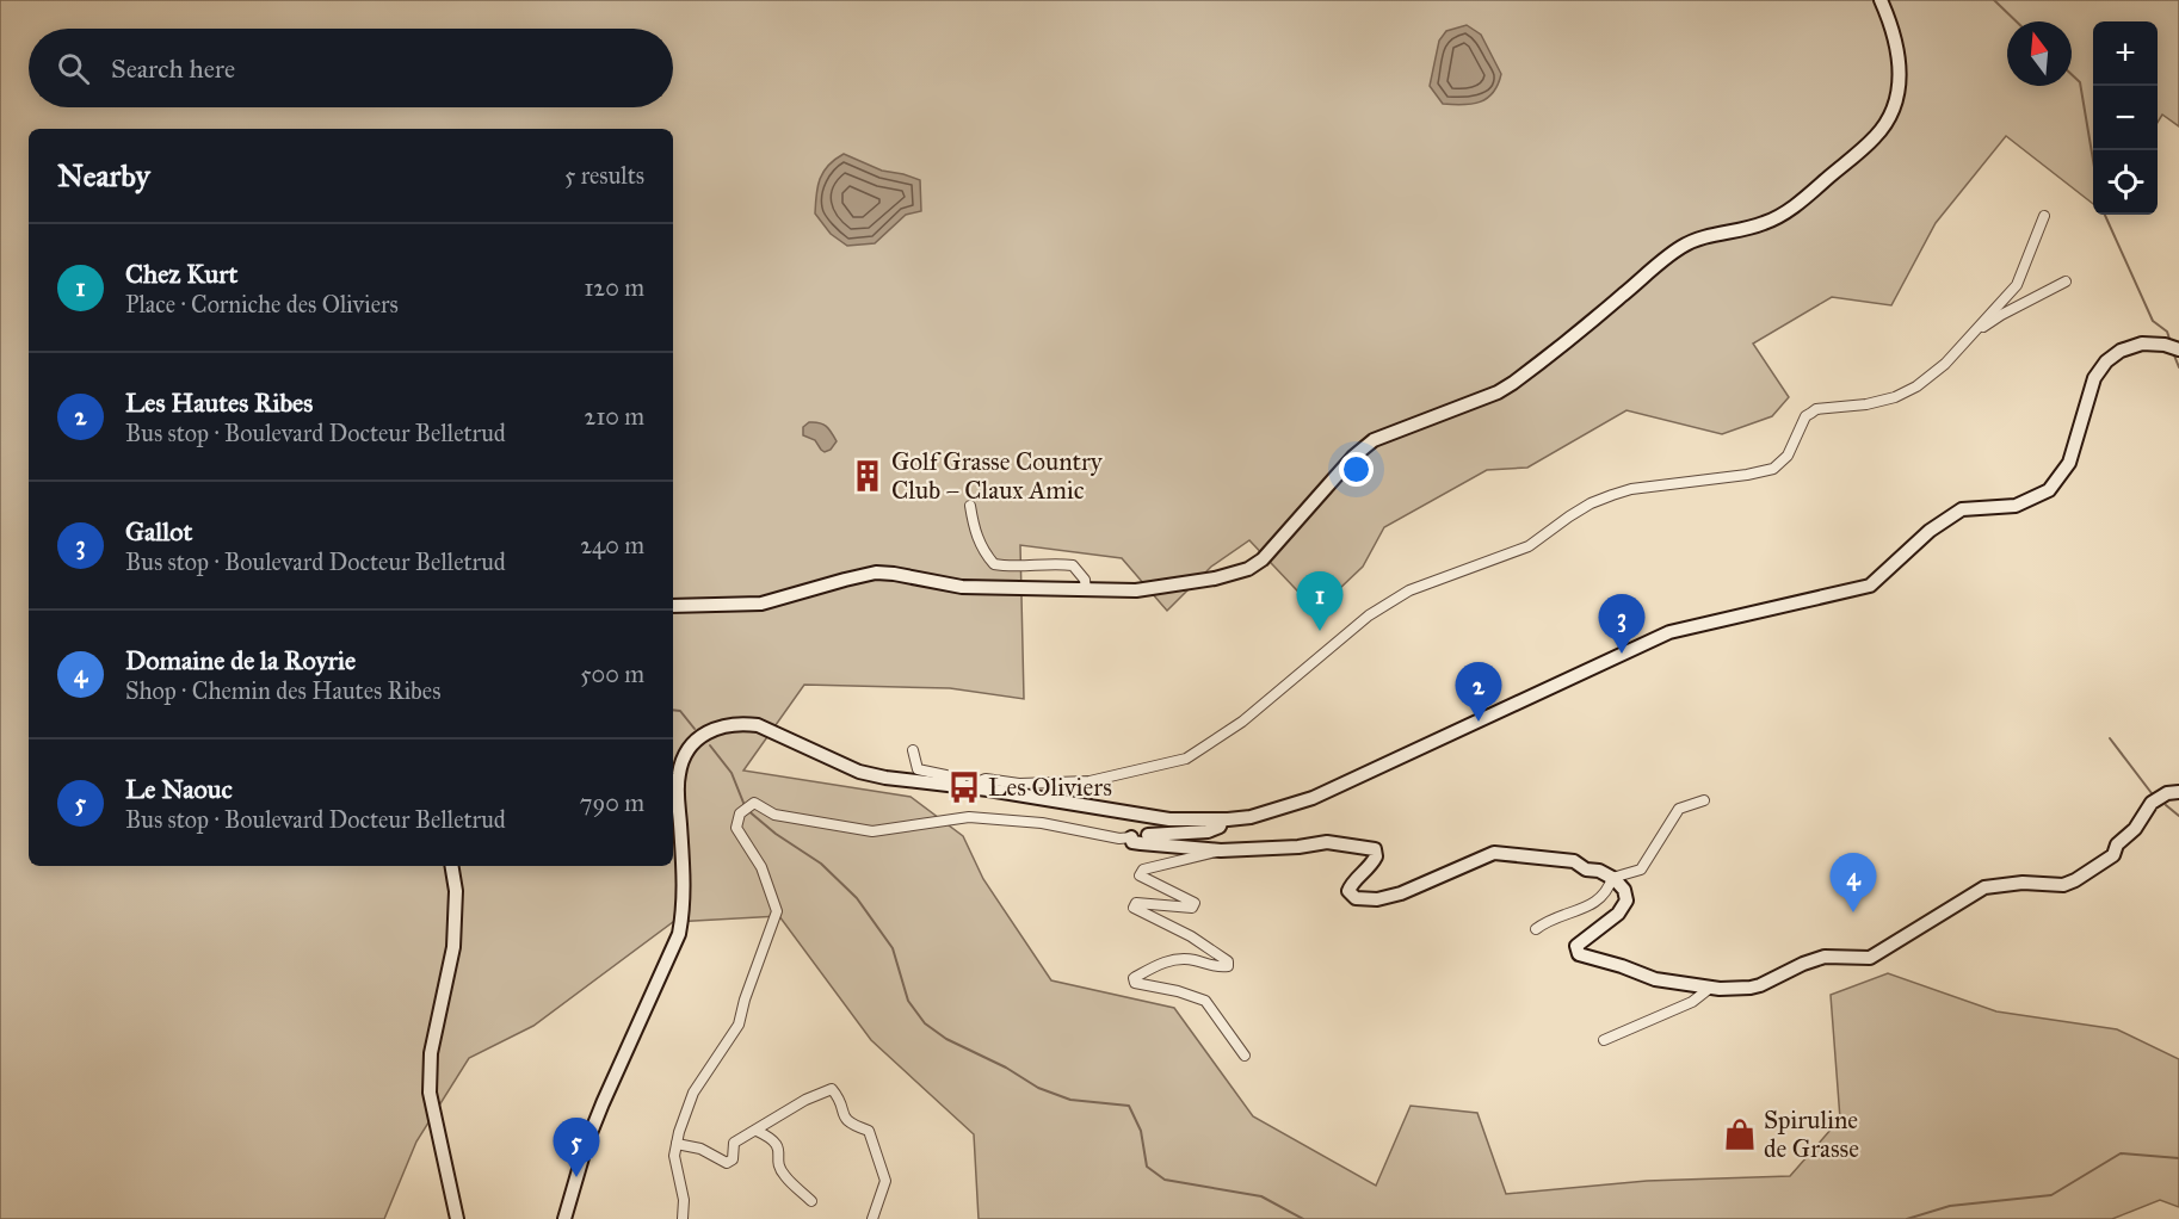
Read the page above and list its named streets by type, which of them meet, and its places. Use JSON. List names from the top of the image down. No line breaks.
{"places":{"building":["Golf Grasse Country Club – Claux Amic"],"bus stop":["Les Oliviers"],"shop":["Spiruline de Grasse"]},"north":"top","page":{"map_buttons":["+","−"],"search":"Search here","heading":["Nearby","5 results"],"list":[{"mark":"1","name":"Chez Kurt","note":"Place · Corniche des Oliviers","value":"120 m"},{"mark":"2","name":"Les Hautes Ribes","note":"Bus stop · Boulevard Docteur Belletrud","value":"210 m"},{"mark":"3","name":"Gallot","note":"Bus stop · Boulevard Docteur Belletrud","value":"240 m"},{"mark":"4","name":"Domaine de la Royrie","note":"Shop · Chemin des Hautes Ribes","value":"500 m"},{"mark":"5","name":"Le Naouc","note":"Bus stop · Boulevard Docteur Belletrud","value":"790 m"}],"pins":["1","3","2","4","5"]}}
